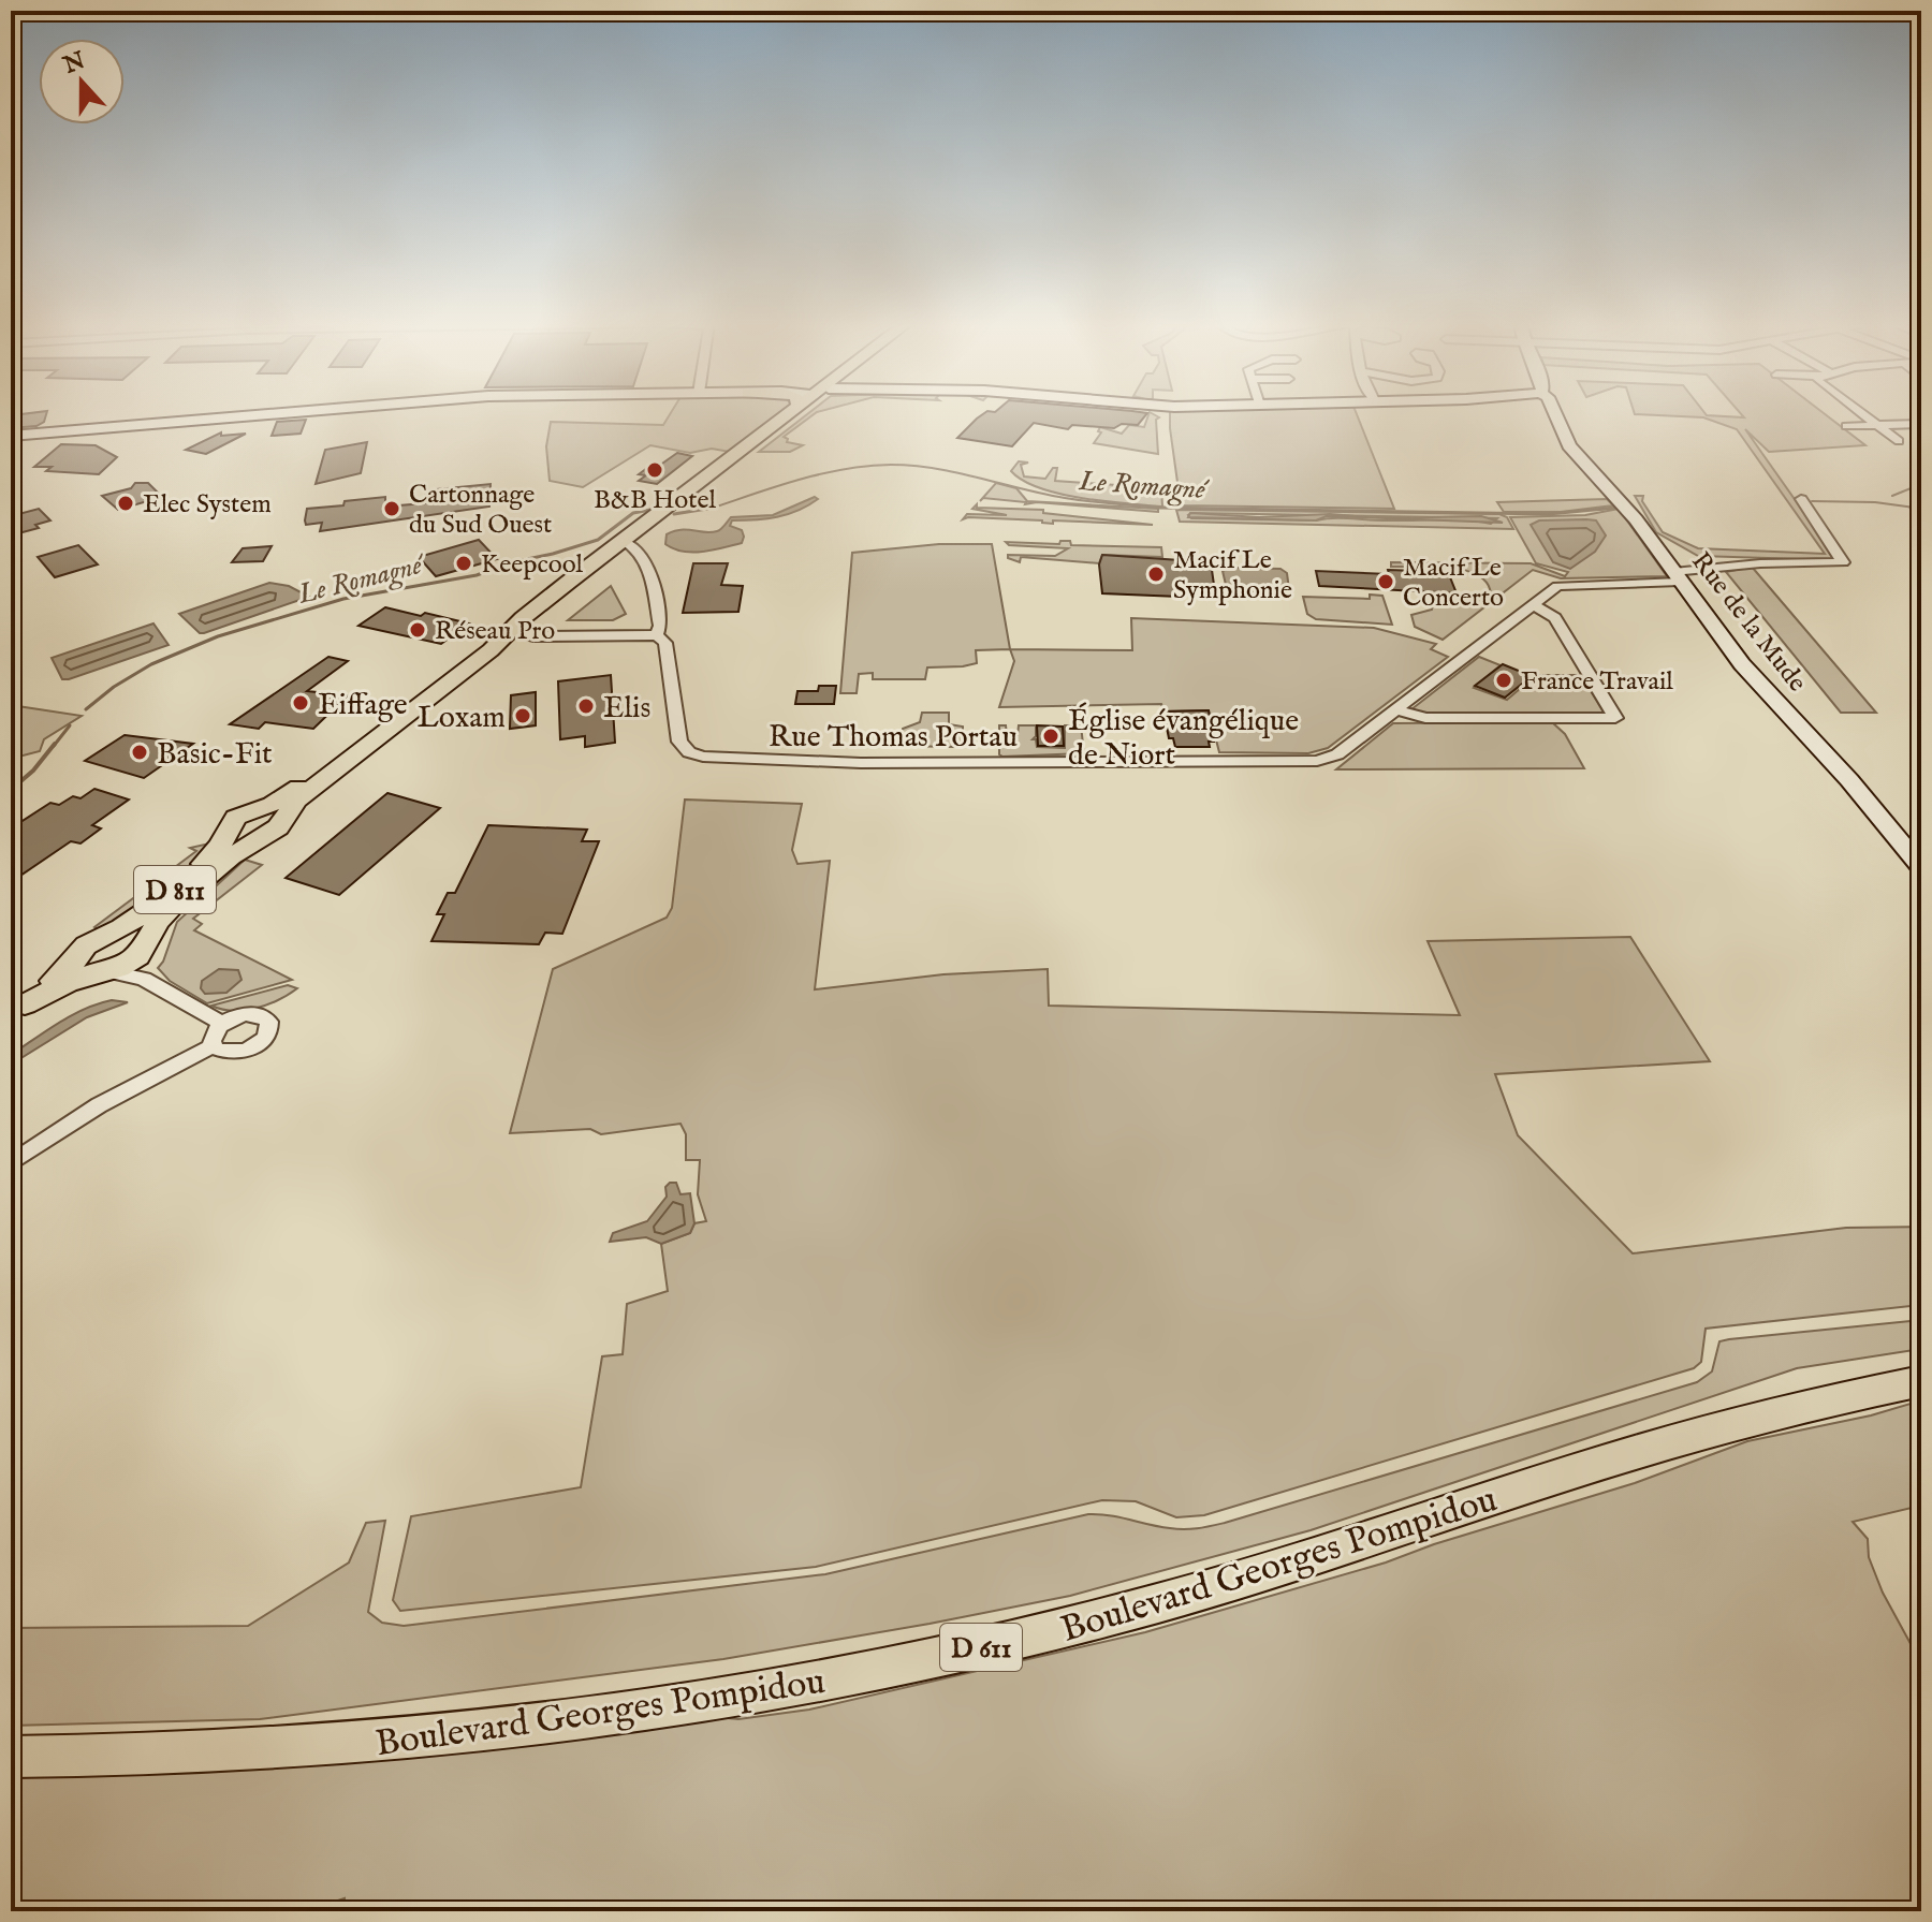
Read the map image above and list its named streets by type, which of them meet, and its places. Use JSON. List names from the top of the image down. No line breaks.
{"streets":{"main road":["D 811","Boulevard Georges Pompidou","D 611"],"street":["Rue de la Mude","Rue Thomas Portau"]},"crossings":[["Rue de la Mude","Rue Thomas Portau"],["Rue Thomas Portau","D 811"]],"water":["Le Romagné"],"places":["B&B Hotel","Elec System","Cartonnage du Sud Ouest","Keepcool","Macif Le Symphonie","Macif Le Concerto","Réseau Pro","France Travail","Eiffage","Elis","Loxam","Église évangélique de Niort","Basic-Fit"],"north":"top"}
